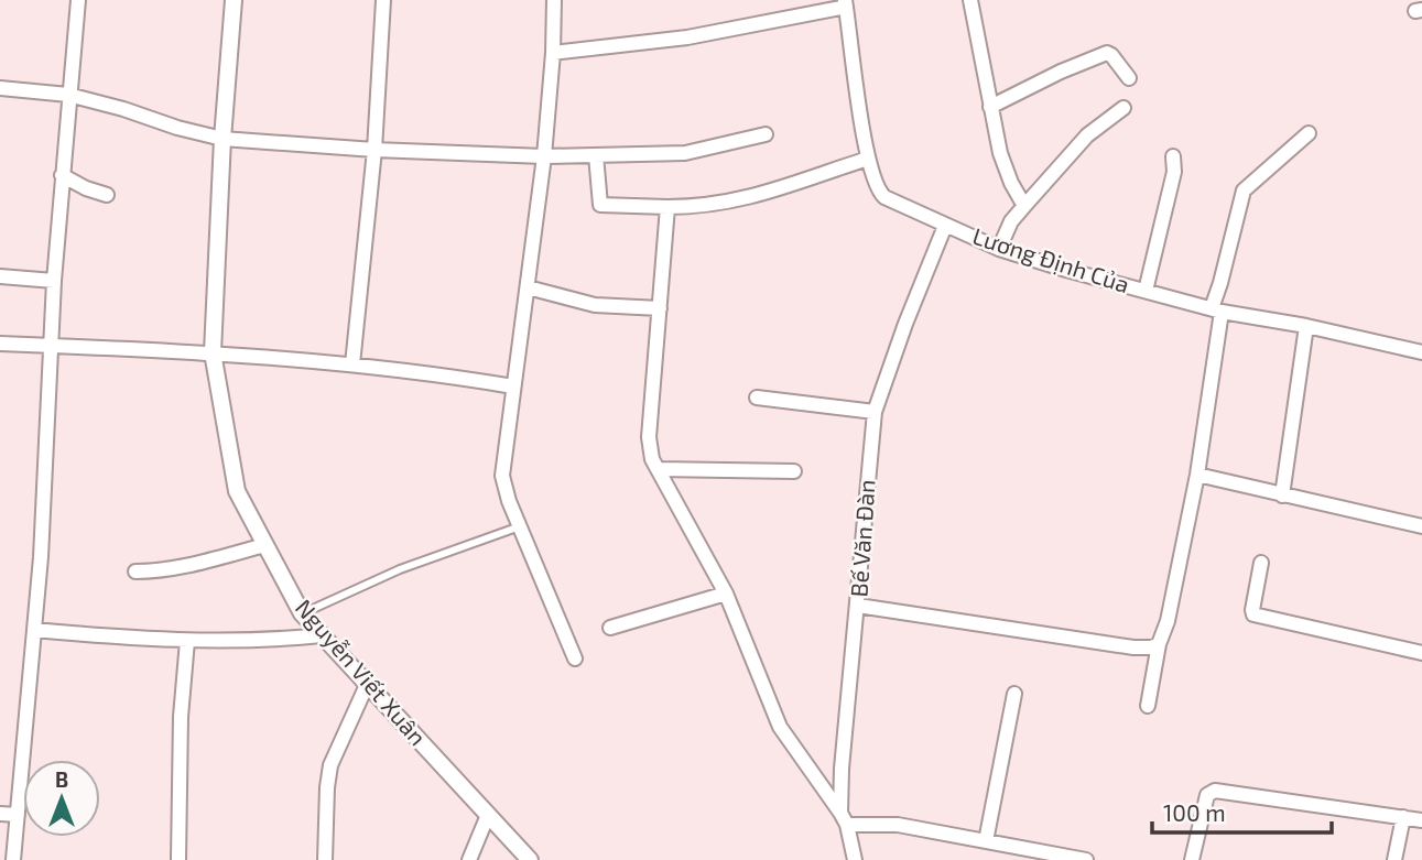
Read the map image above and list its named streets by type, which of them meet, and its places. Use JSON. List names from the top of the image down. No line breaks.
{"streets":{"street":["Lương Định Của","Bế Văn Đàn","Nguyễn Viết Xuân"]},"crossings":[["Lương Định Của","Bế Văn Đàn"]],"scale_bar":"100 m","north":"top"}
